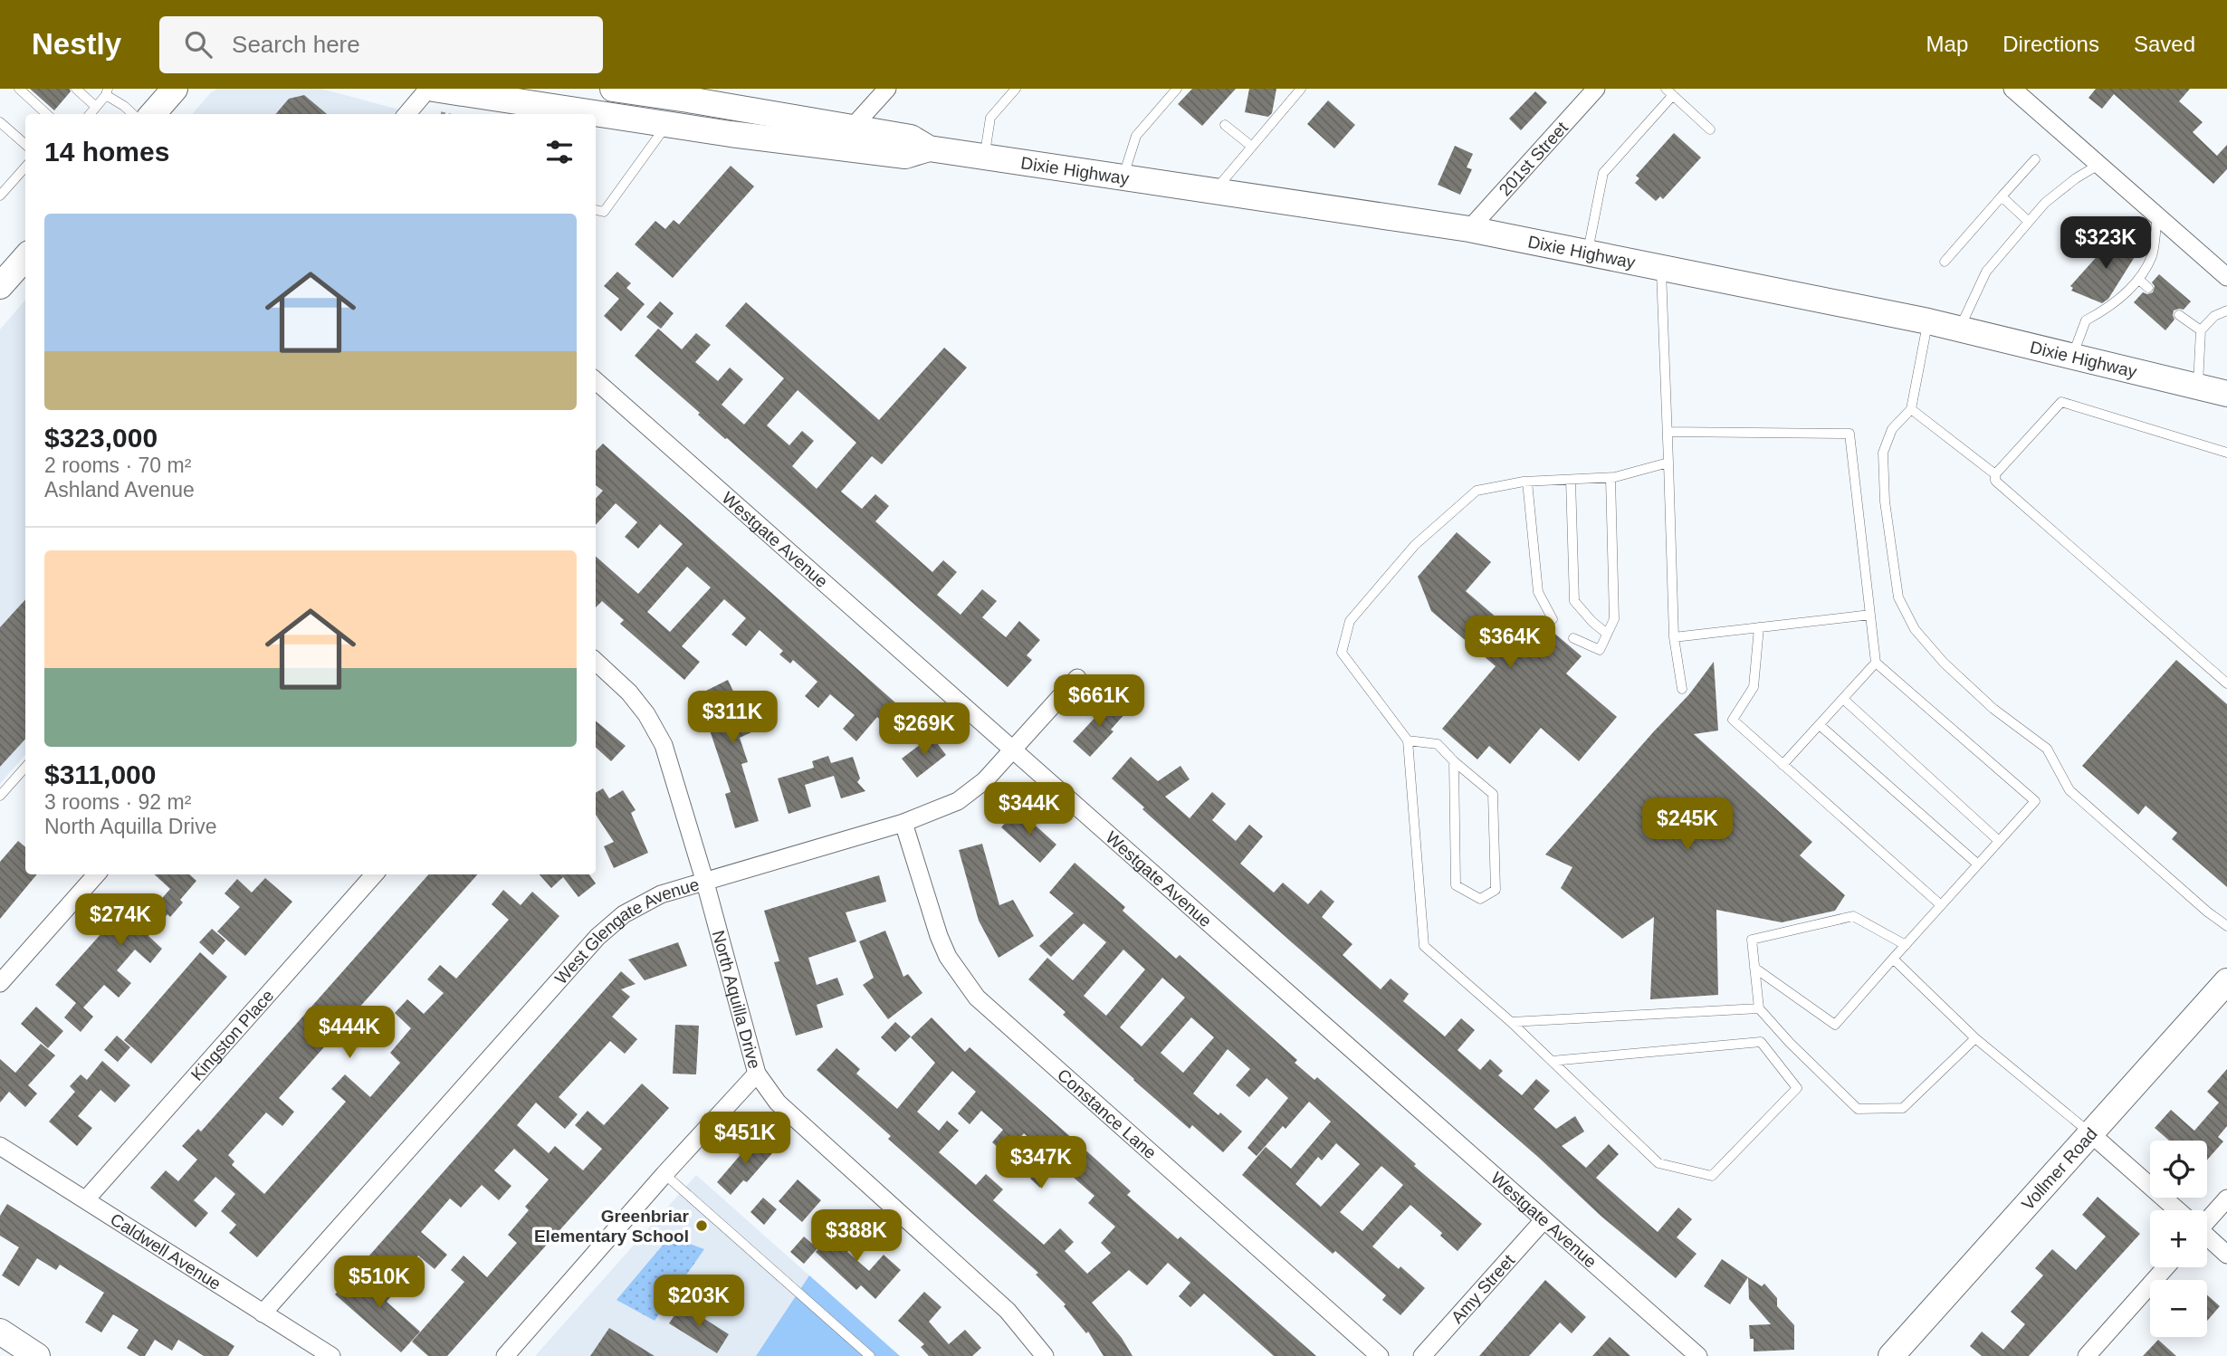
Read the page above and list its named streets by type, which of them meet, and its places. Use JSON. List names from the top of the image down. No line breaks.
{"streets":{"main road":["Dixie Highway","Vollmer Road"],"street":["201st Street","Westgate Avenue","West Glengate Avenue","North Aquilla Drive","Kingston Place","Constance Lane","Caldwell Avenue","Amy Street"]},"crossings":[["201st Street","Dixie Highway"],["Westgate Avenue","West Glengate Avenue"],["Westgate Avenue","Amy Street"],["West Glengate Avenue","North Aquilla Drive"],["West Glengate Avenue","Constance Lane"],["West Glengate Avenue","Caldwell Avenue"],["Kingston Place","Caldwell Avenue"]],"places":["Greenbriar Elementary School"],"page":{"header":"Nestly","search":"Search here","nav":["Map","Directions","Saved"],"heading":"14 homes","list":[{"name":"$323,000","note":"2 rooms · 70 m² · Ashland Avenue"},{"name":"$311,000","note":"3 rooms · 92 m² · North Aquilla Drive"}],"price":["$323K","$364K","$661K","$311K","$269K","$344K","$245K","$274K","$444K","$451K","$347K","$388K","$510K","$203K"],"map_buttons":["+","−"]}}
